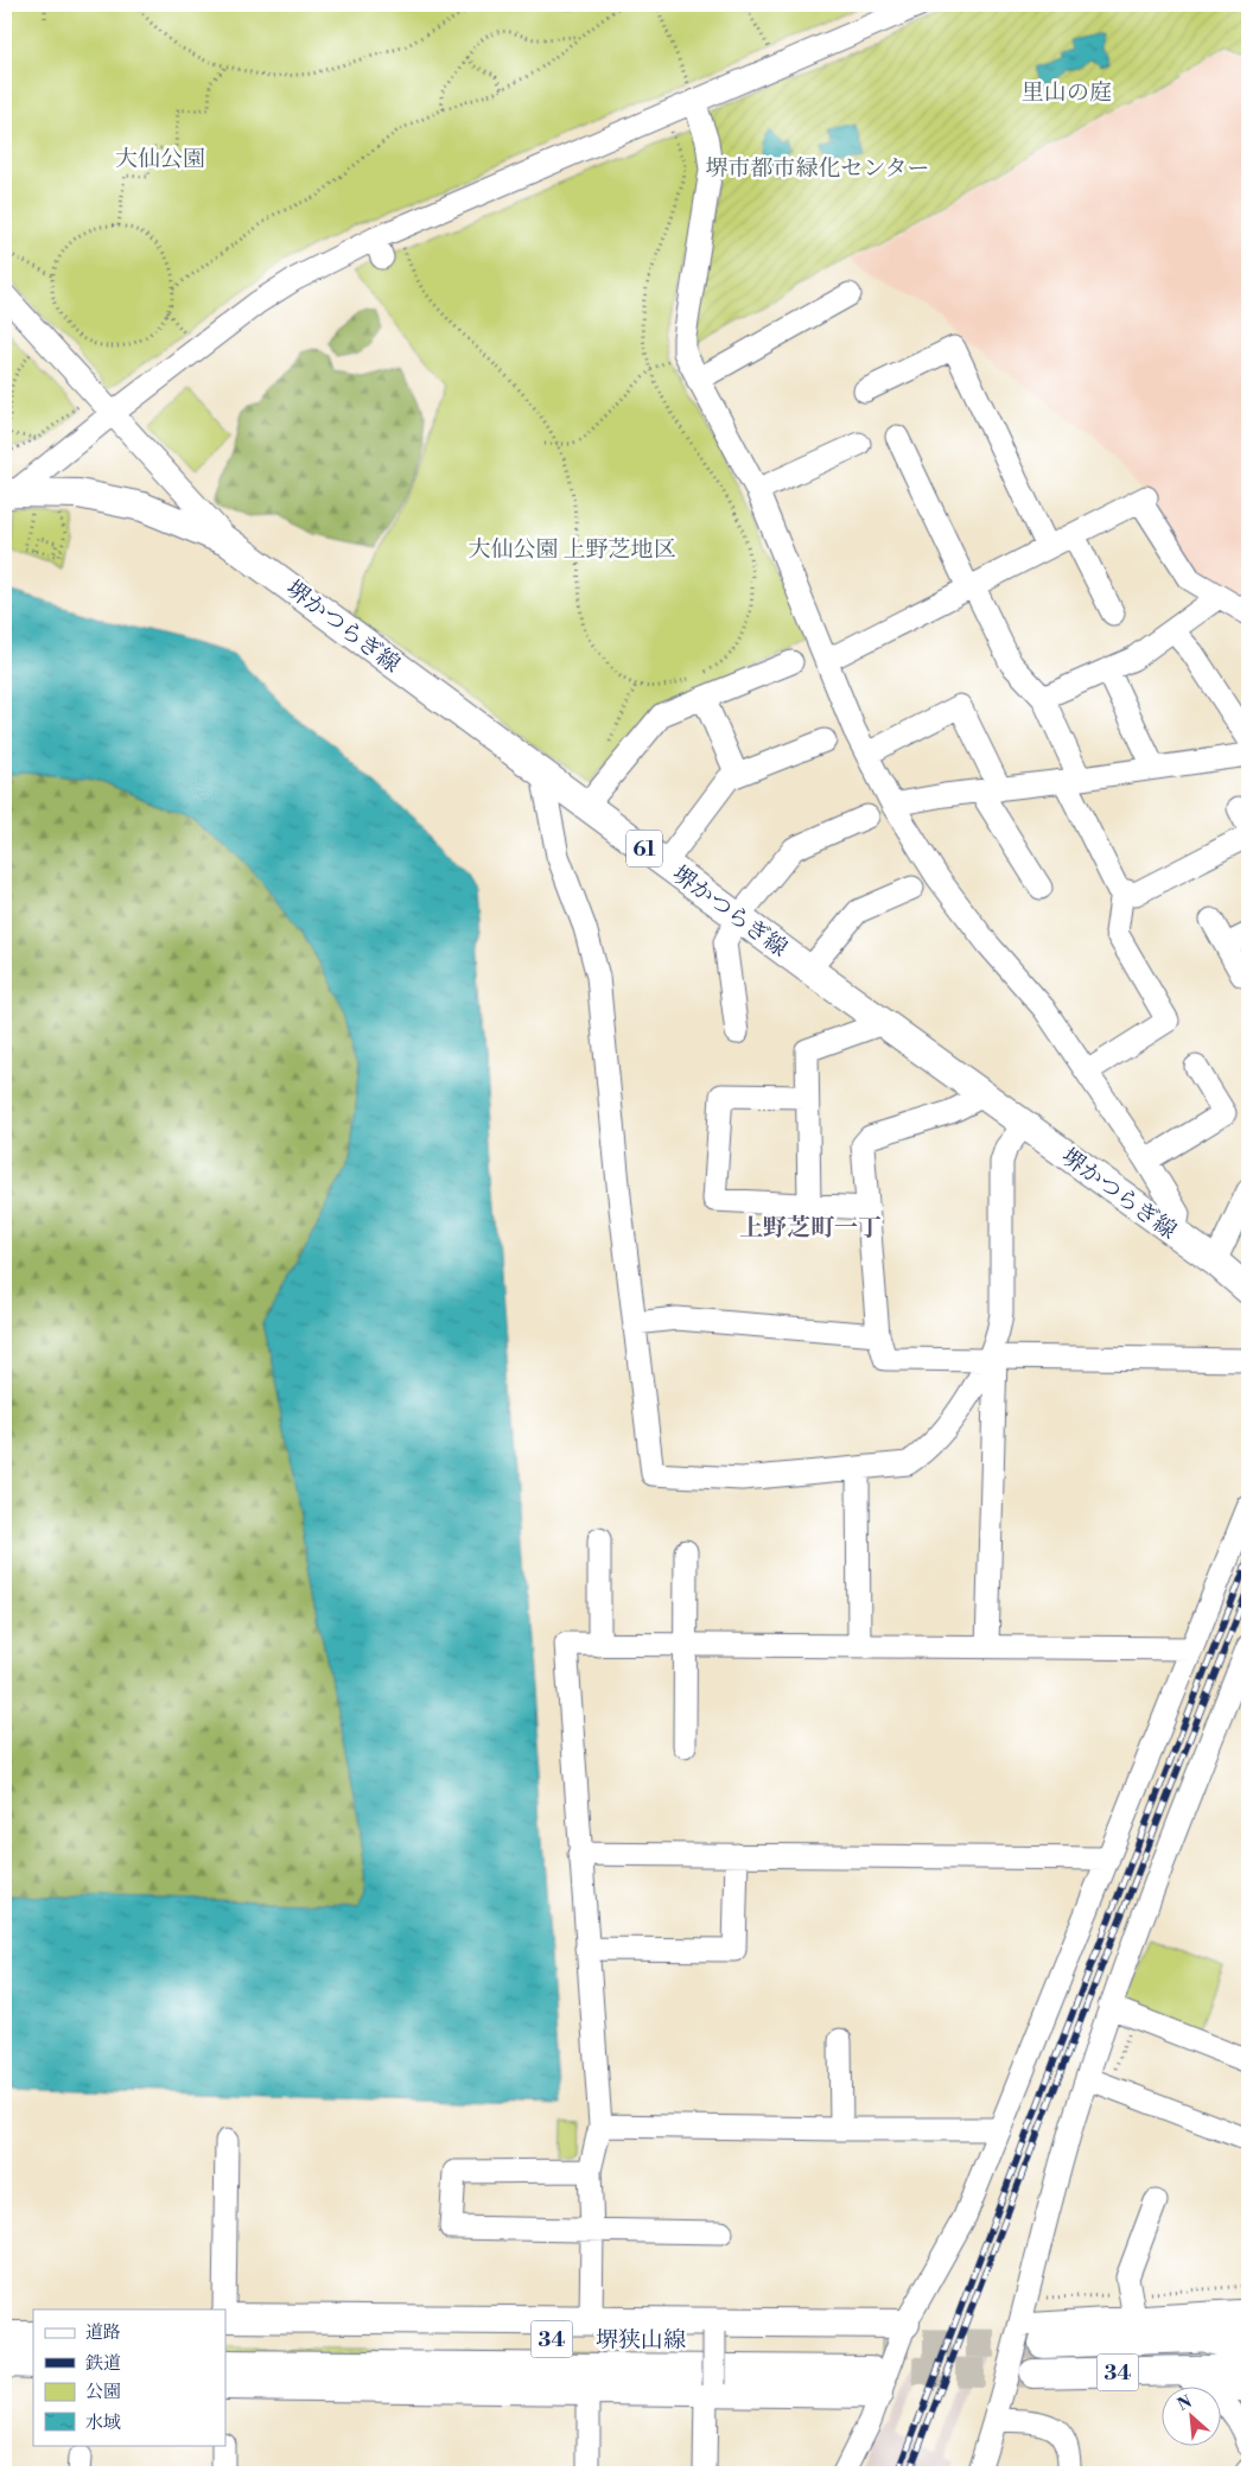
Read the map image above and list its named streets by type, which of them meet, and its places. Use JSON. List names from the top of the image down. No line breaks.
{"streets":{"main road":["堺かつらぎ線","61","34","堺狭山線"]},"districts":["上野芝町一丁"],"parks":["里山の庭","大仙公園","堺市都市緑化センター","大仙公園 上野芝地区"],"legend":["道路","鉄道","公園","水域"],"north":"top left"}
